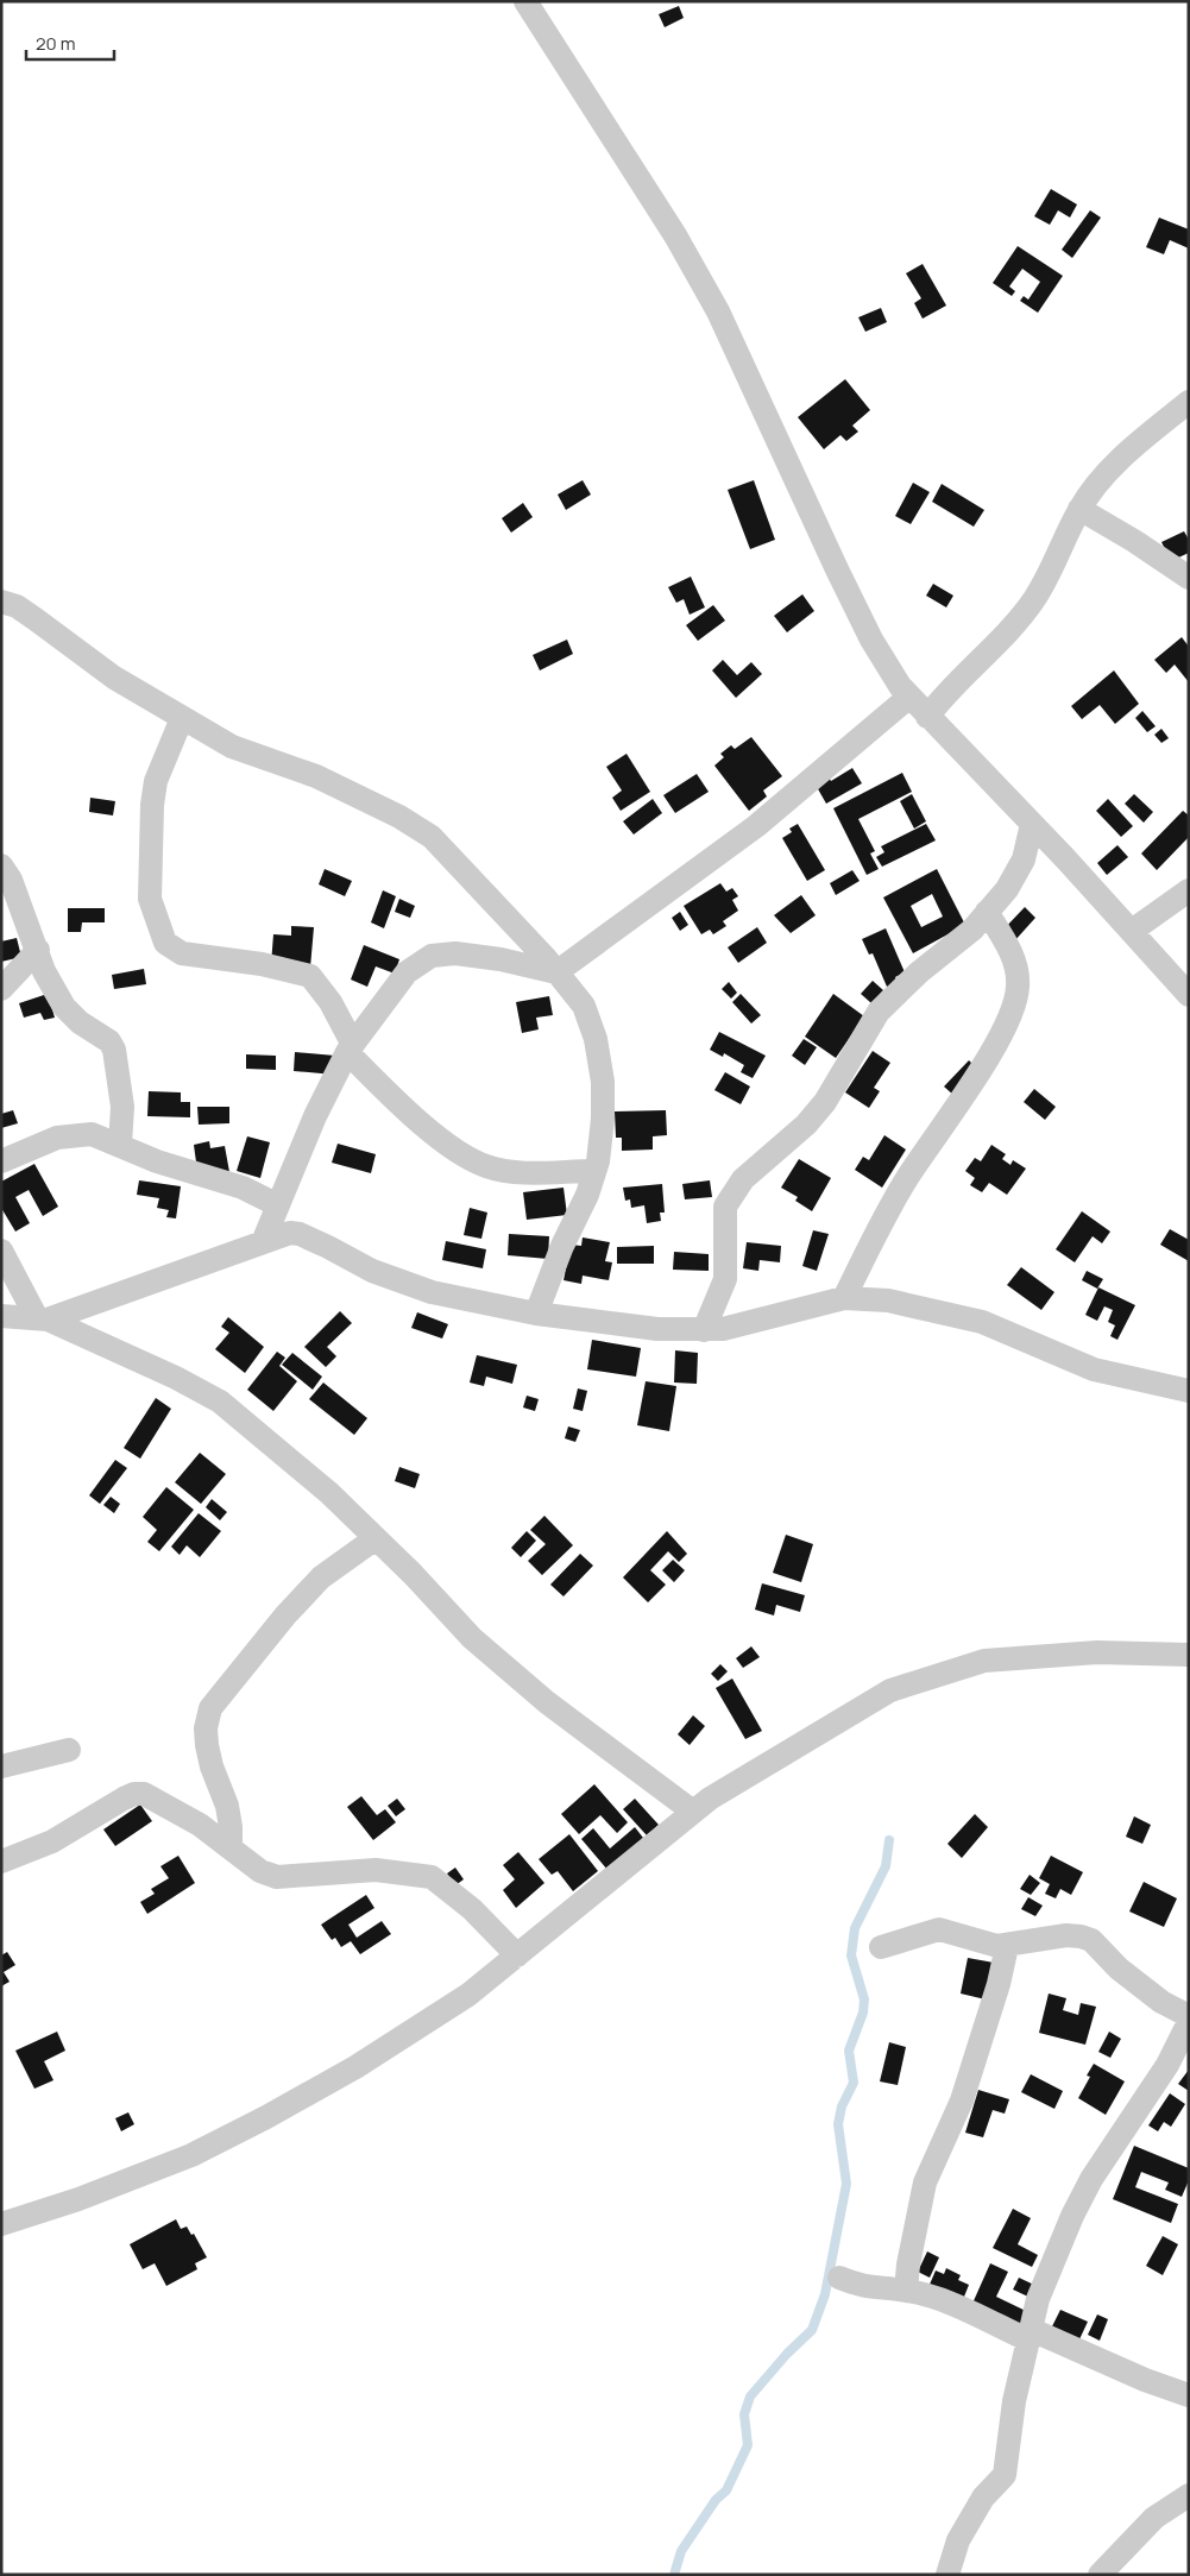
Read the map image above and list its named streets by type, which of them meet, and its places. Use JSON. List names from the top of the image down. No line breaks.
{"scale_bar":"20 m"}
